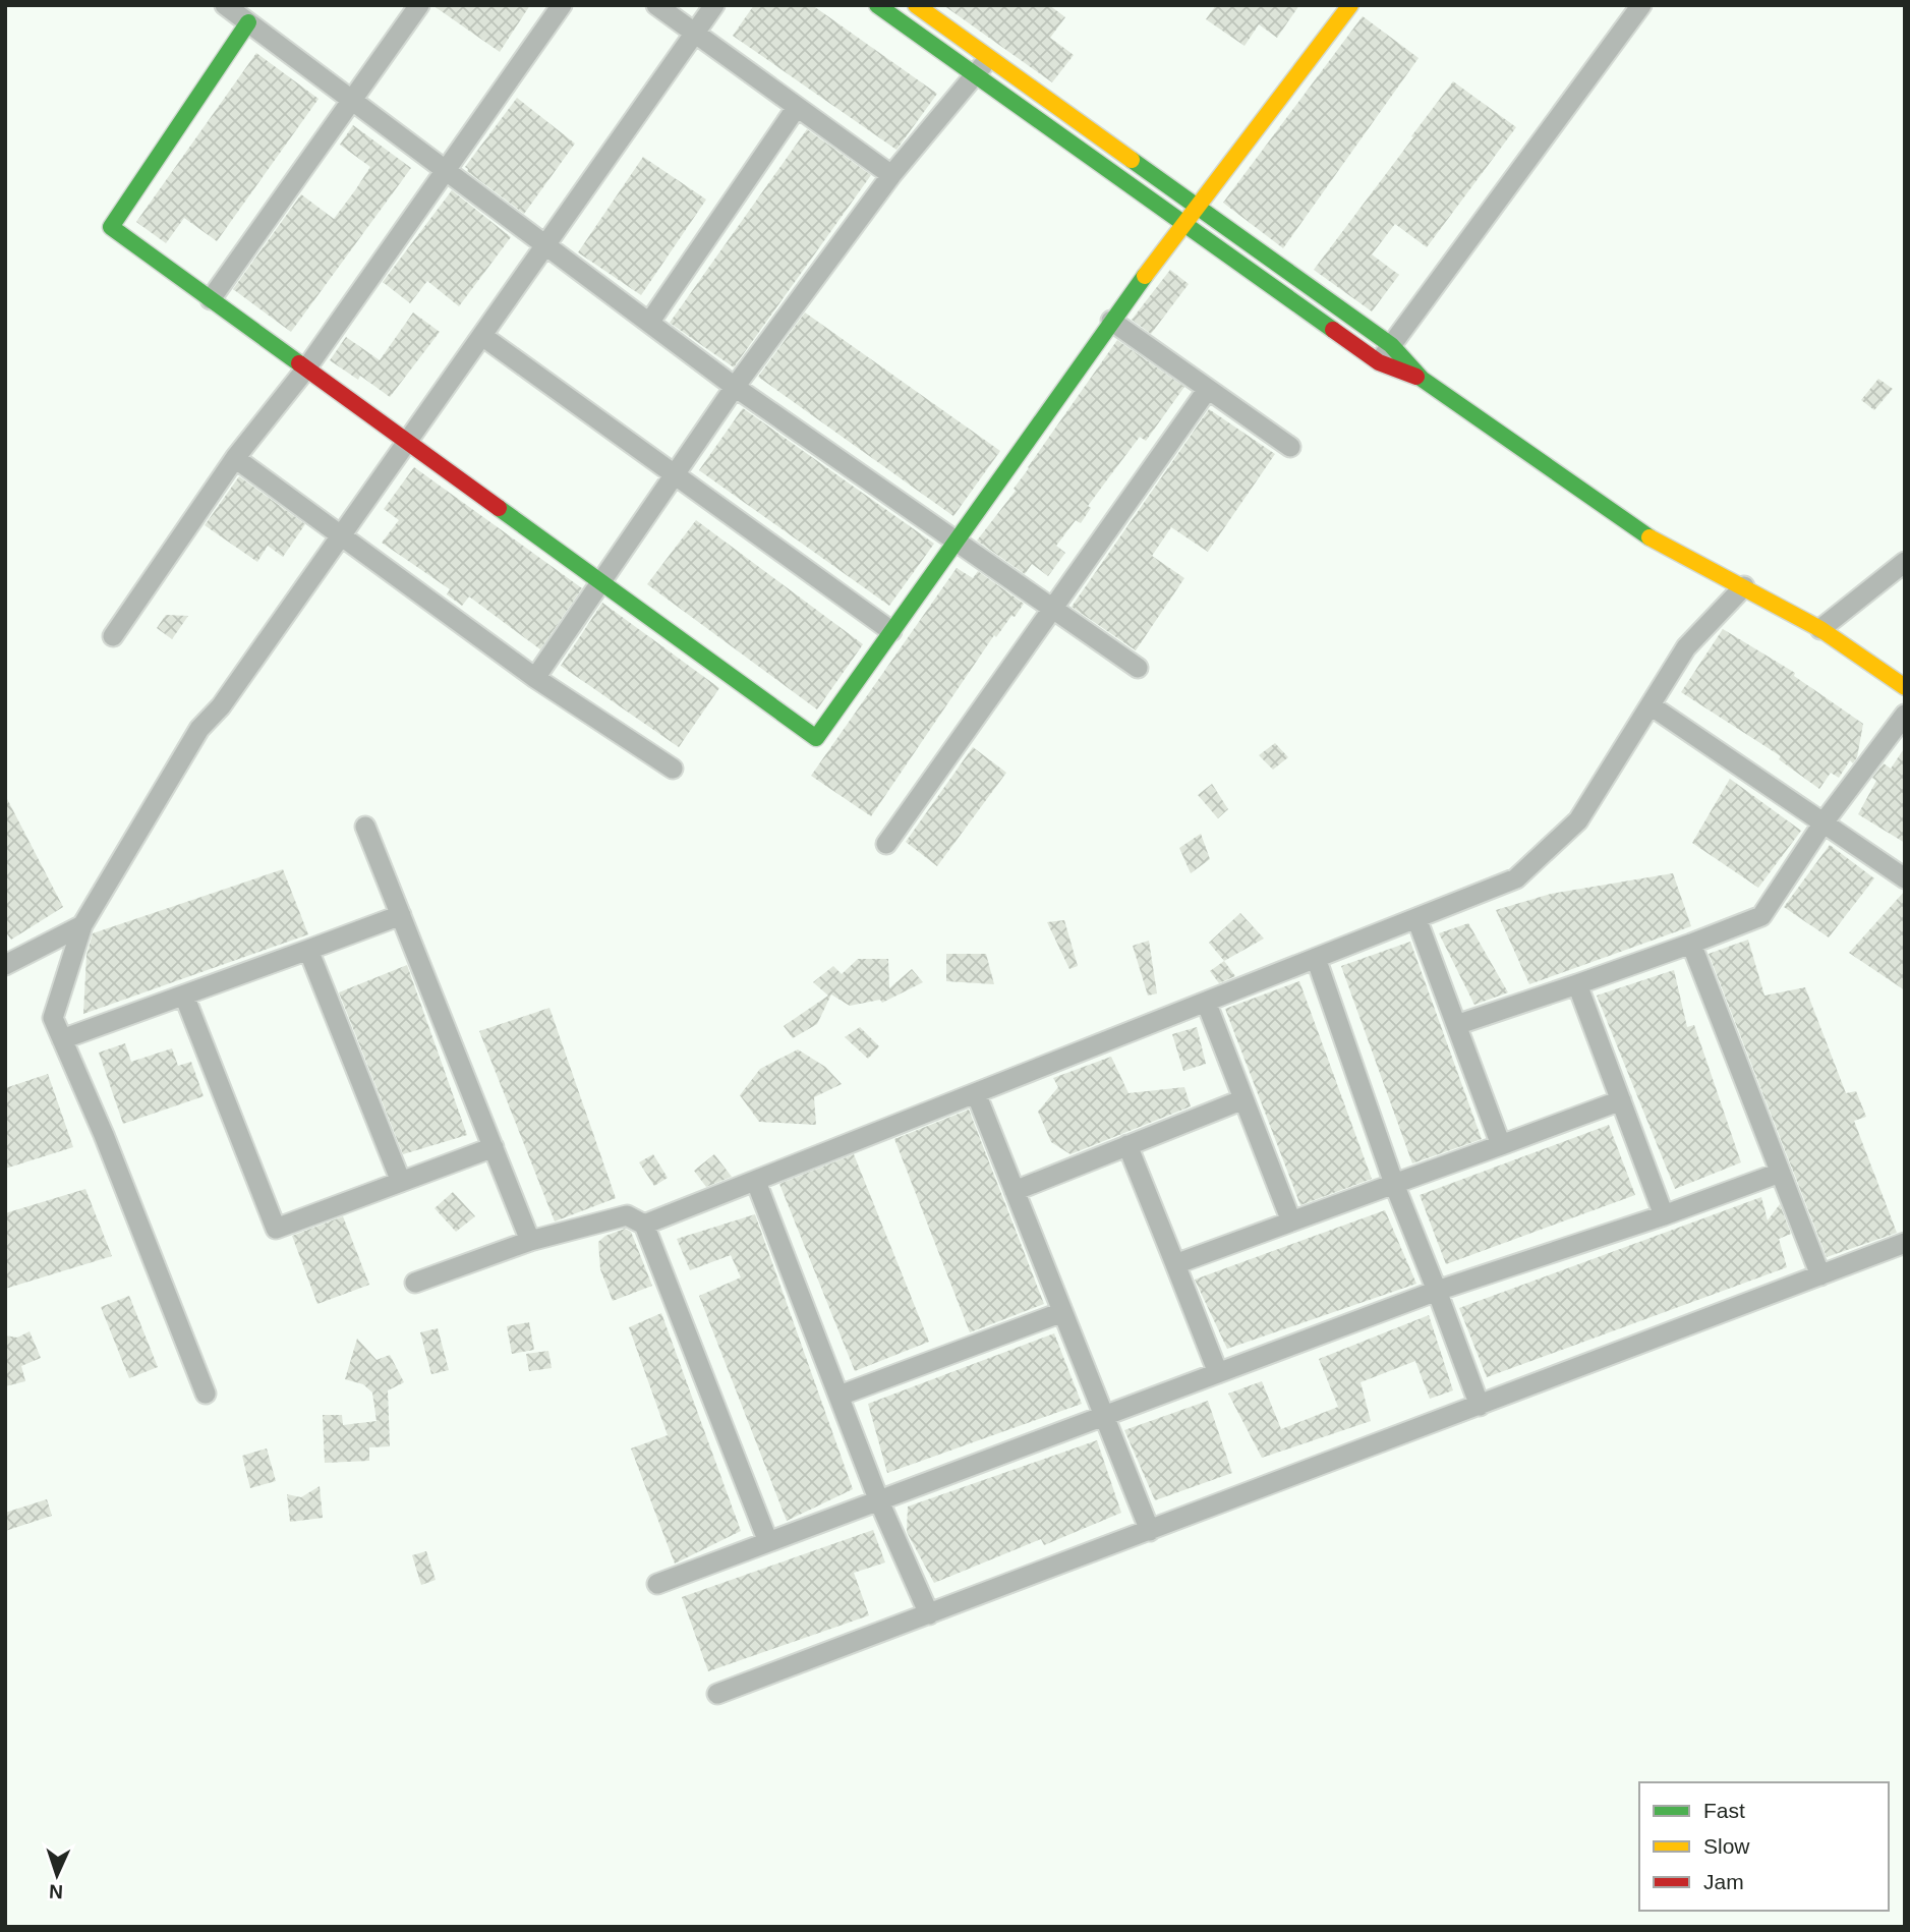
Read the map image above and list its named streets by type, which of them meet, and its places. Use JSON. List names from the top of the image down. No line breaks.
{"legend":["Fast","Slow","Jam"],"north":"bottom"}
